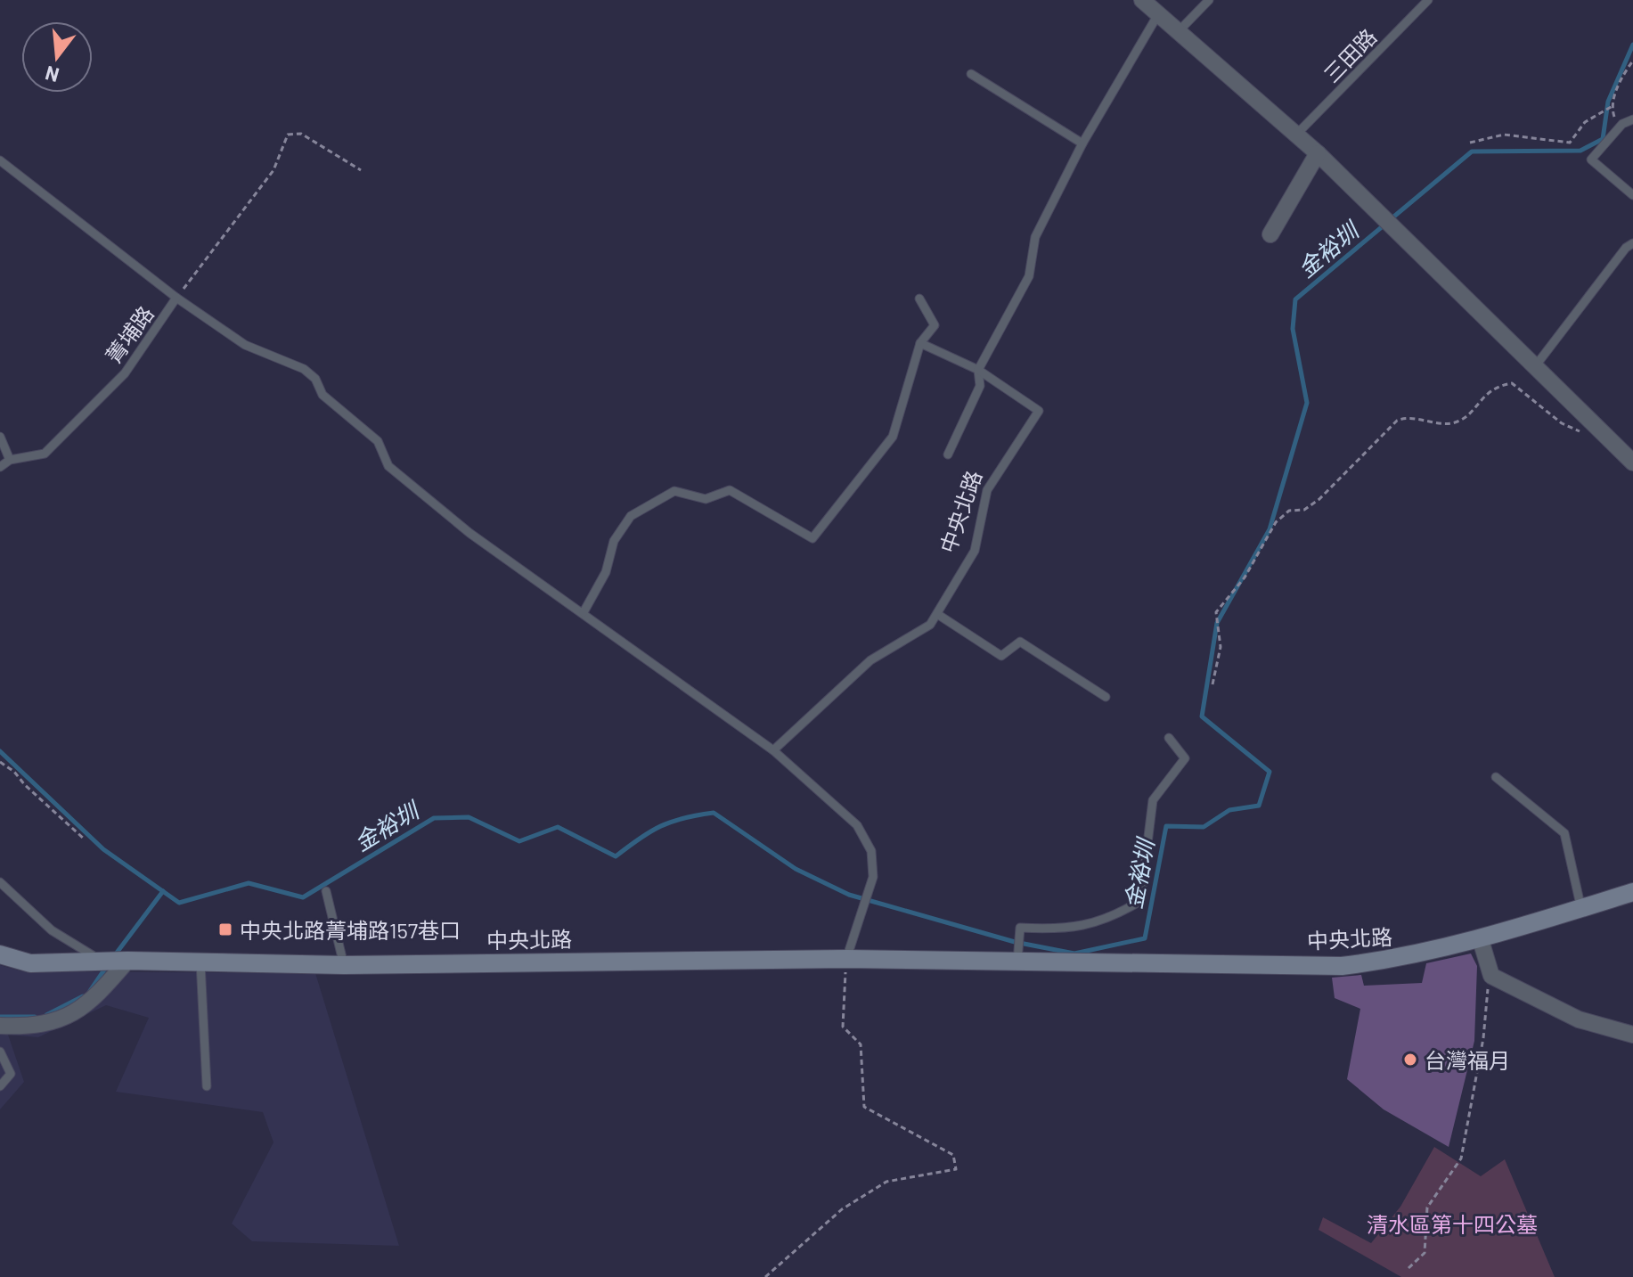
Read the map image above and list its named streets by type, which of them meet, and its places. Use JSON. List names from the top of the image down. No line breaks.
{"streets":{"street":["中央北路"],"lane":["三田路","菁埔路"]},"water":["金裕圳"],"parks":["清水區第十四公墓"],"places":{"transit":["中央北路菁埔路157巷口"],"other":["台灣福月"]},"north":"bottom"}
